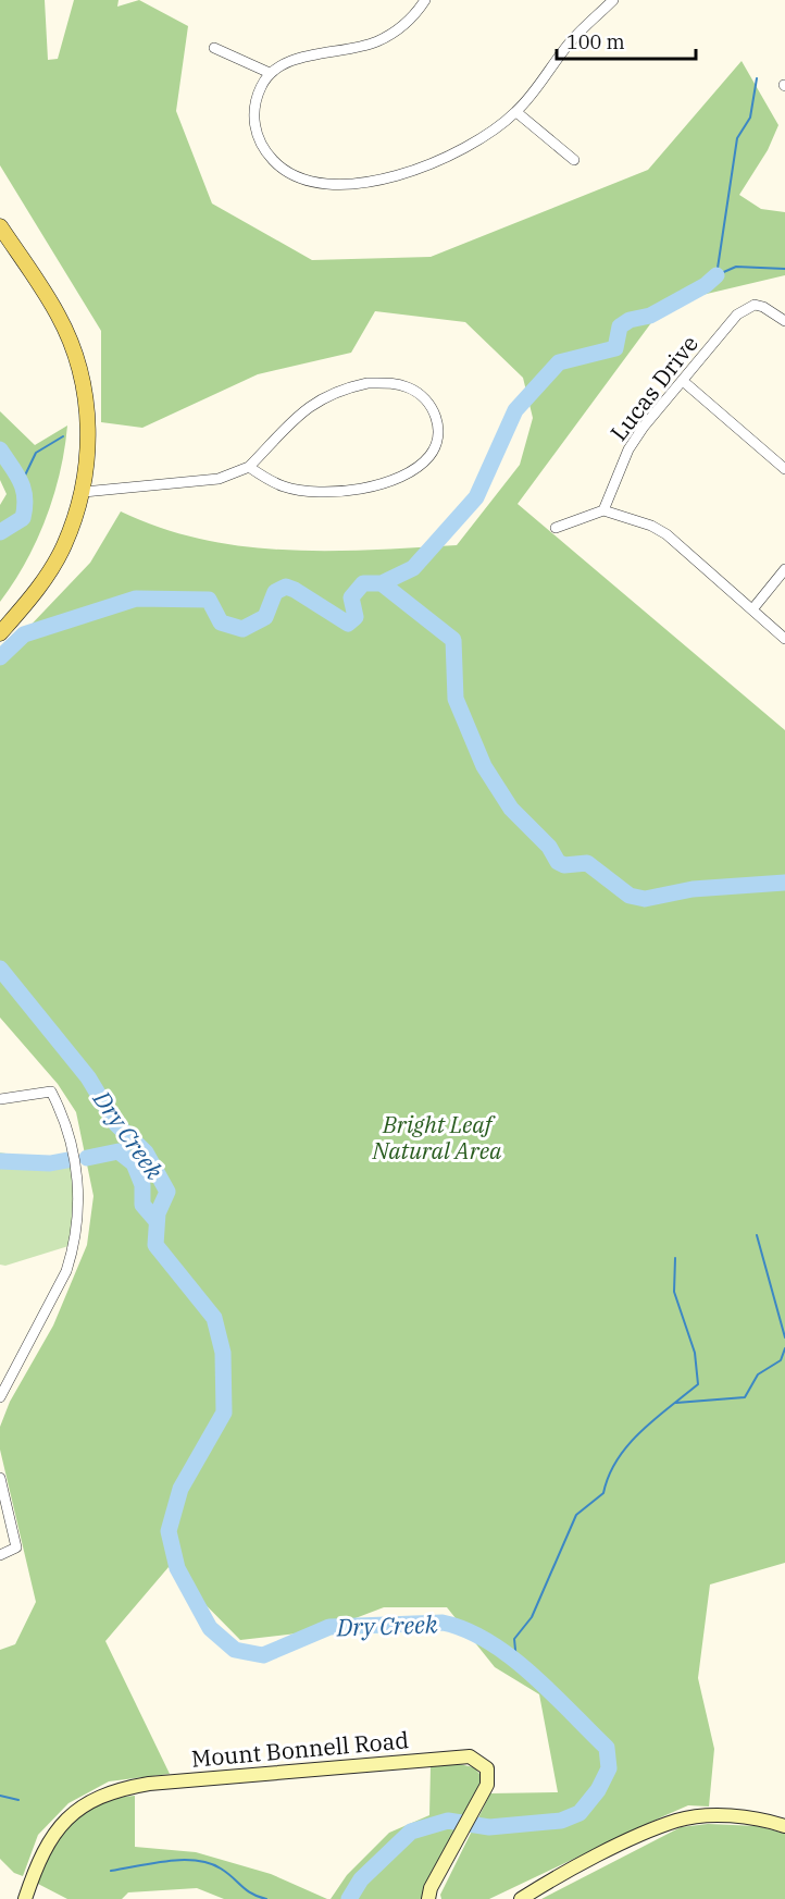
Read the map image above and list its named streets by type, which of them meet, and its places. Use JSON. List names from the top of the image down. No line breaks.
{"streets":{"street":["Lucas Drive","Mount Bonnell Road"]},"water":["Dry Creek"],"parks":["Bright Leaf Natural Area"],"scale_bar":"100 m"}
